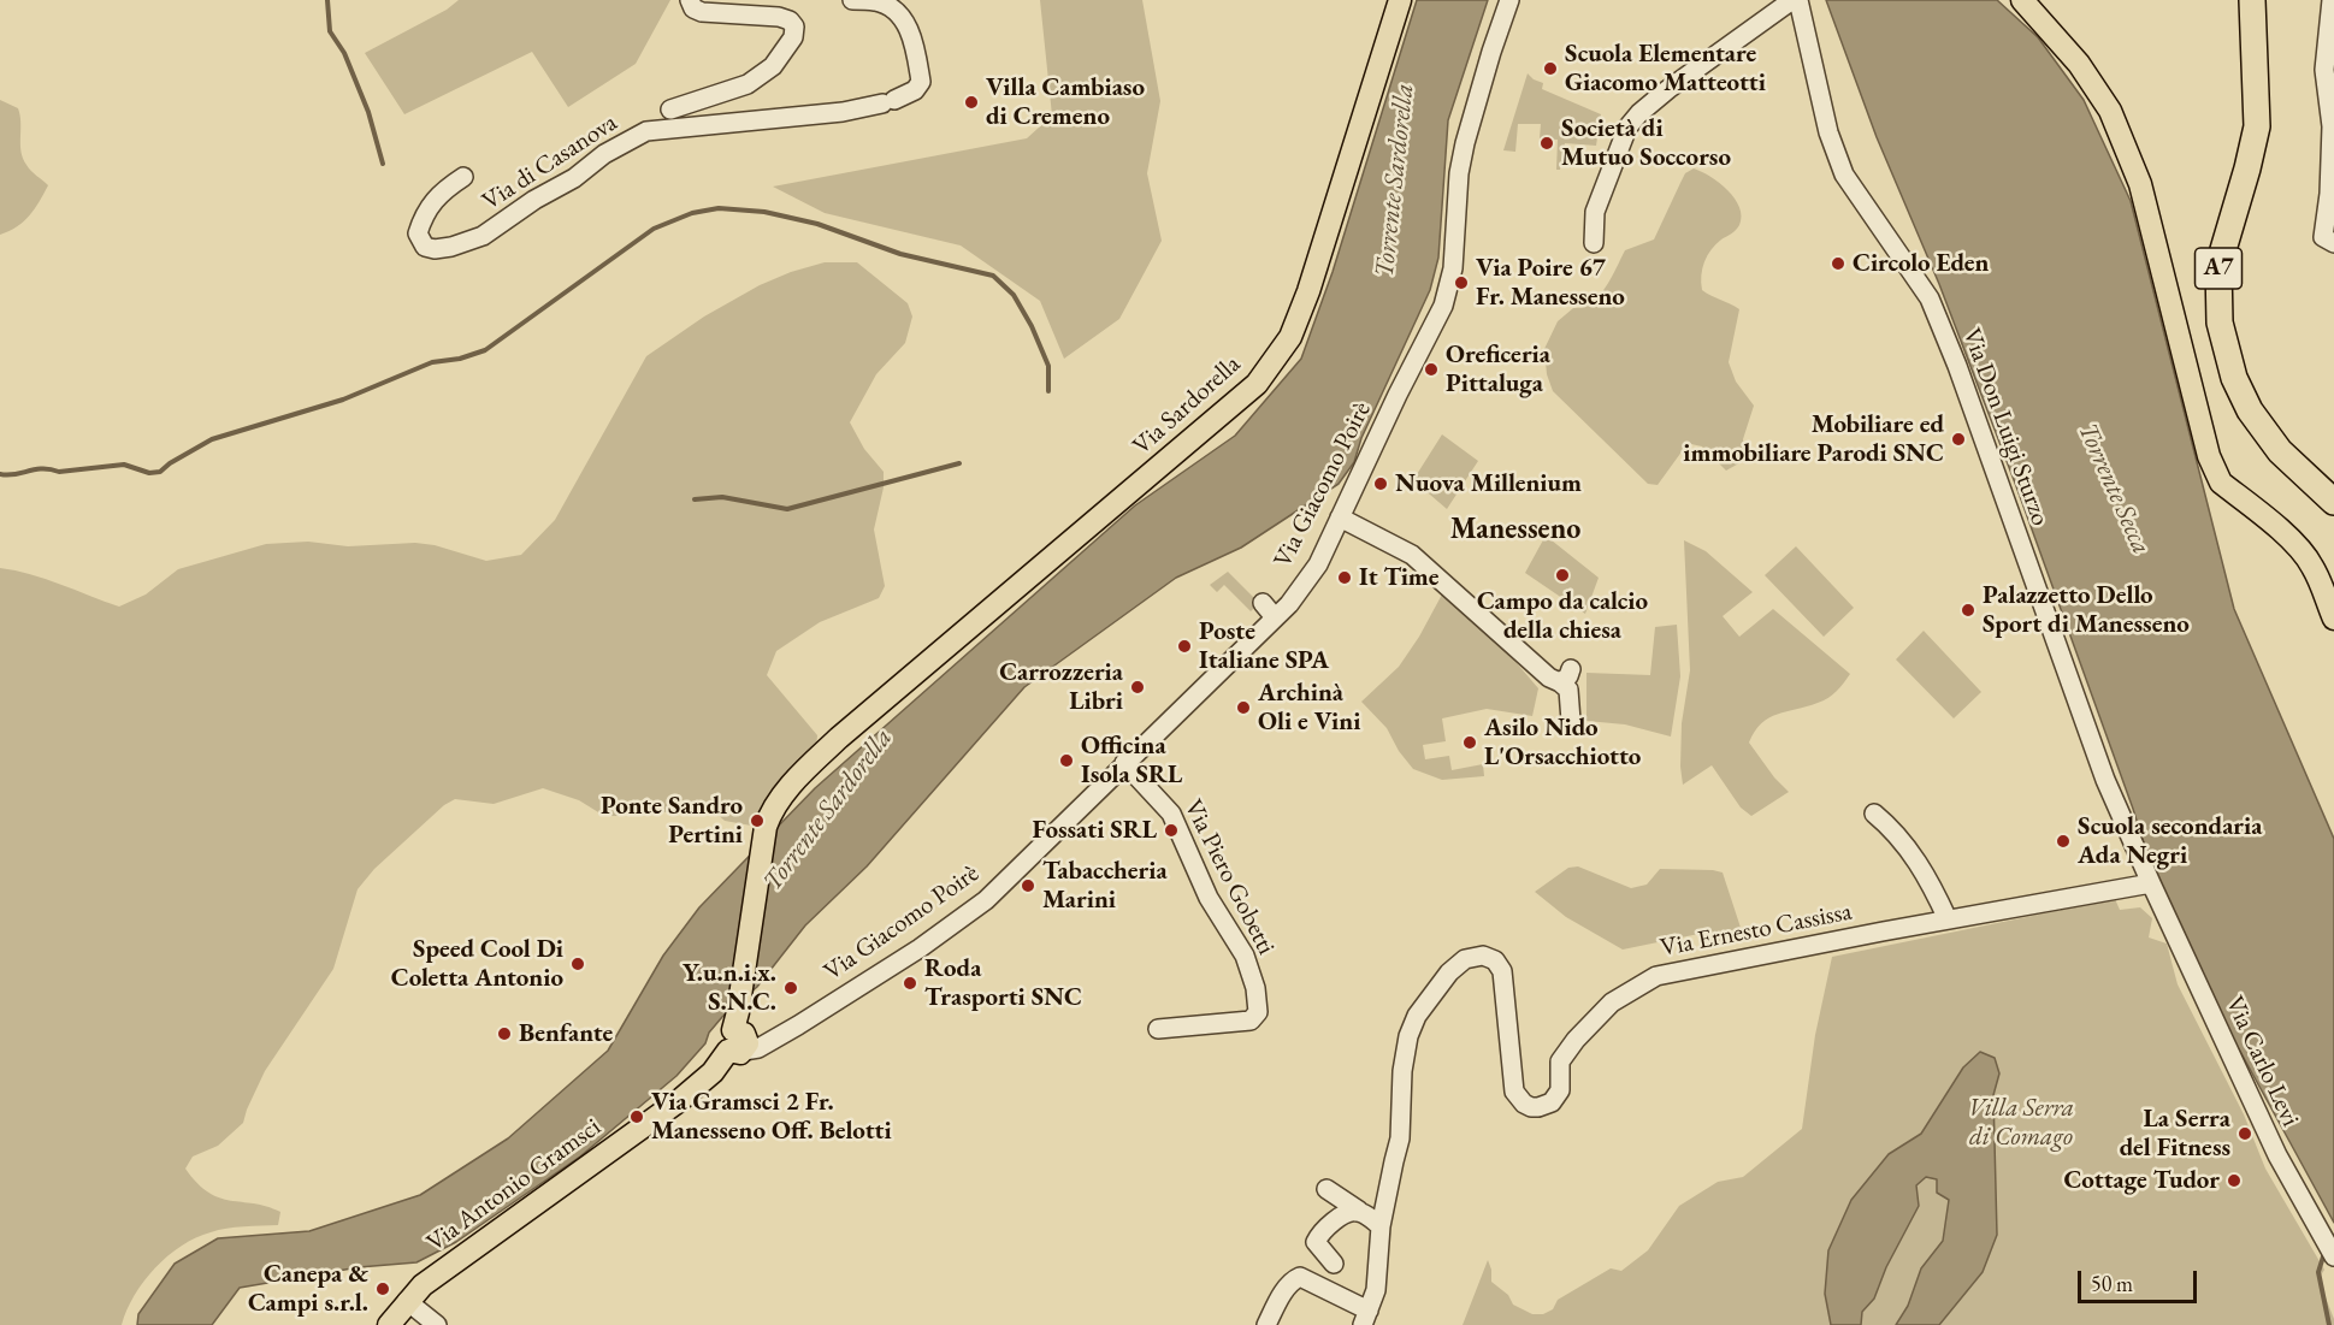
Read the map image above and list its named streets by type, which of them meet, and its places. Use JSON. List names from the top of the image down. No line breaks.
{"streets":{"highway":["A7"],"main road":["Via Sardorella","Via Giacomo Poirè","Via Antonio Gramsci"],"street":["Via di Casanova","Via Don Luigi Sturzo","Via Piero Gobetti","Via Ernesto Cassissa","Via Carlo Levi"]},"crossings":[["Via Sardorella","Via Giacomo Poirè"],["Via Don Luigi Sturzo","Via Ernesto Cassissa"],["Via Don Luigi Sturzo","Via Carlo Levi"],["Via Giacomo Poirè","Via Piero Gobetti"],["Via Giacomo Poirè","Via Antonio Gramsci"],["Via Ernesto Cassissa","Via Carlo Levi"]],"districts":["Manesseno"],"water":["Torrente Sardorella","Torrente Secca"],"parks":["Villa Serra di Comago"],"places":["Scuola Elementare Giacomo Matteotti","Villa Cambiaso di Cremeno","Società di Mutuo Soccorso","Circolo Eden","Via Poire 67 Fr. Manesseno","Oreficeria Pittaluga","Mobiliare ed immobiliare Parodi SNC","Nuova Millenium","Campo da calcio della chiesa","It Time","Palazzetto Dello Sport di Manesseno","Poste Italiane SPA","Carrozzeria Libri","Archinà Oli e Vini","Asilo Nido L'Orsacchiotto","Officina Isola SRL","Ponte Sandro Pertini","Fossati SRL","Scuola secondaria Ada Negri","Tabaccheria Marini","Speed Cool Di Coletta Antonio","Roda Trasporti SNC","Y.u.n.i.x. S.N.C.","Benfante","Via Gramsci 2 Fr. Manesseno Off. Belotti","La Serra del Fitness","Cottage Tudor","Canepa & Campi s.r.l."],"scale_bar":"50 m"}
